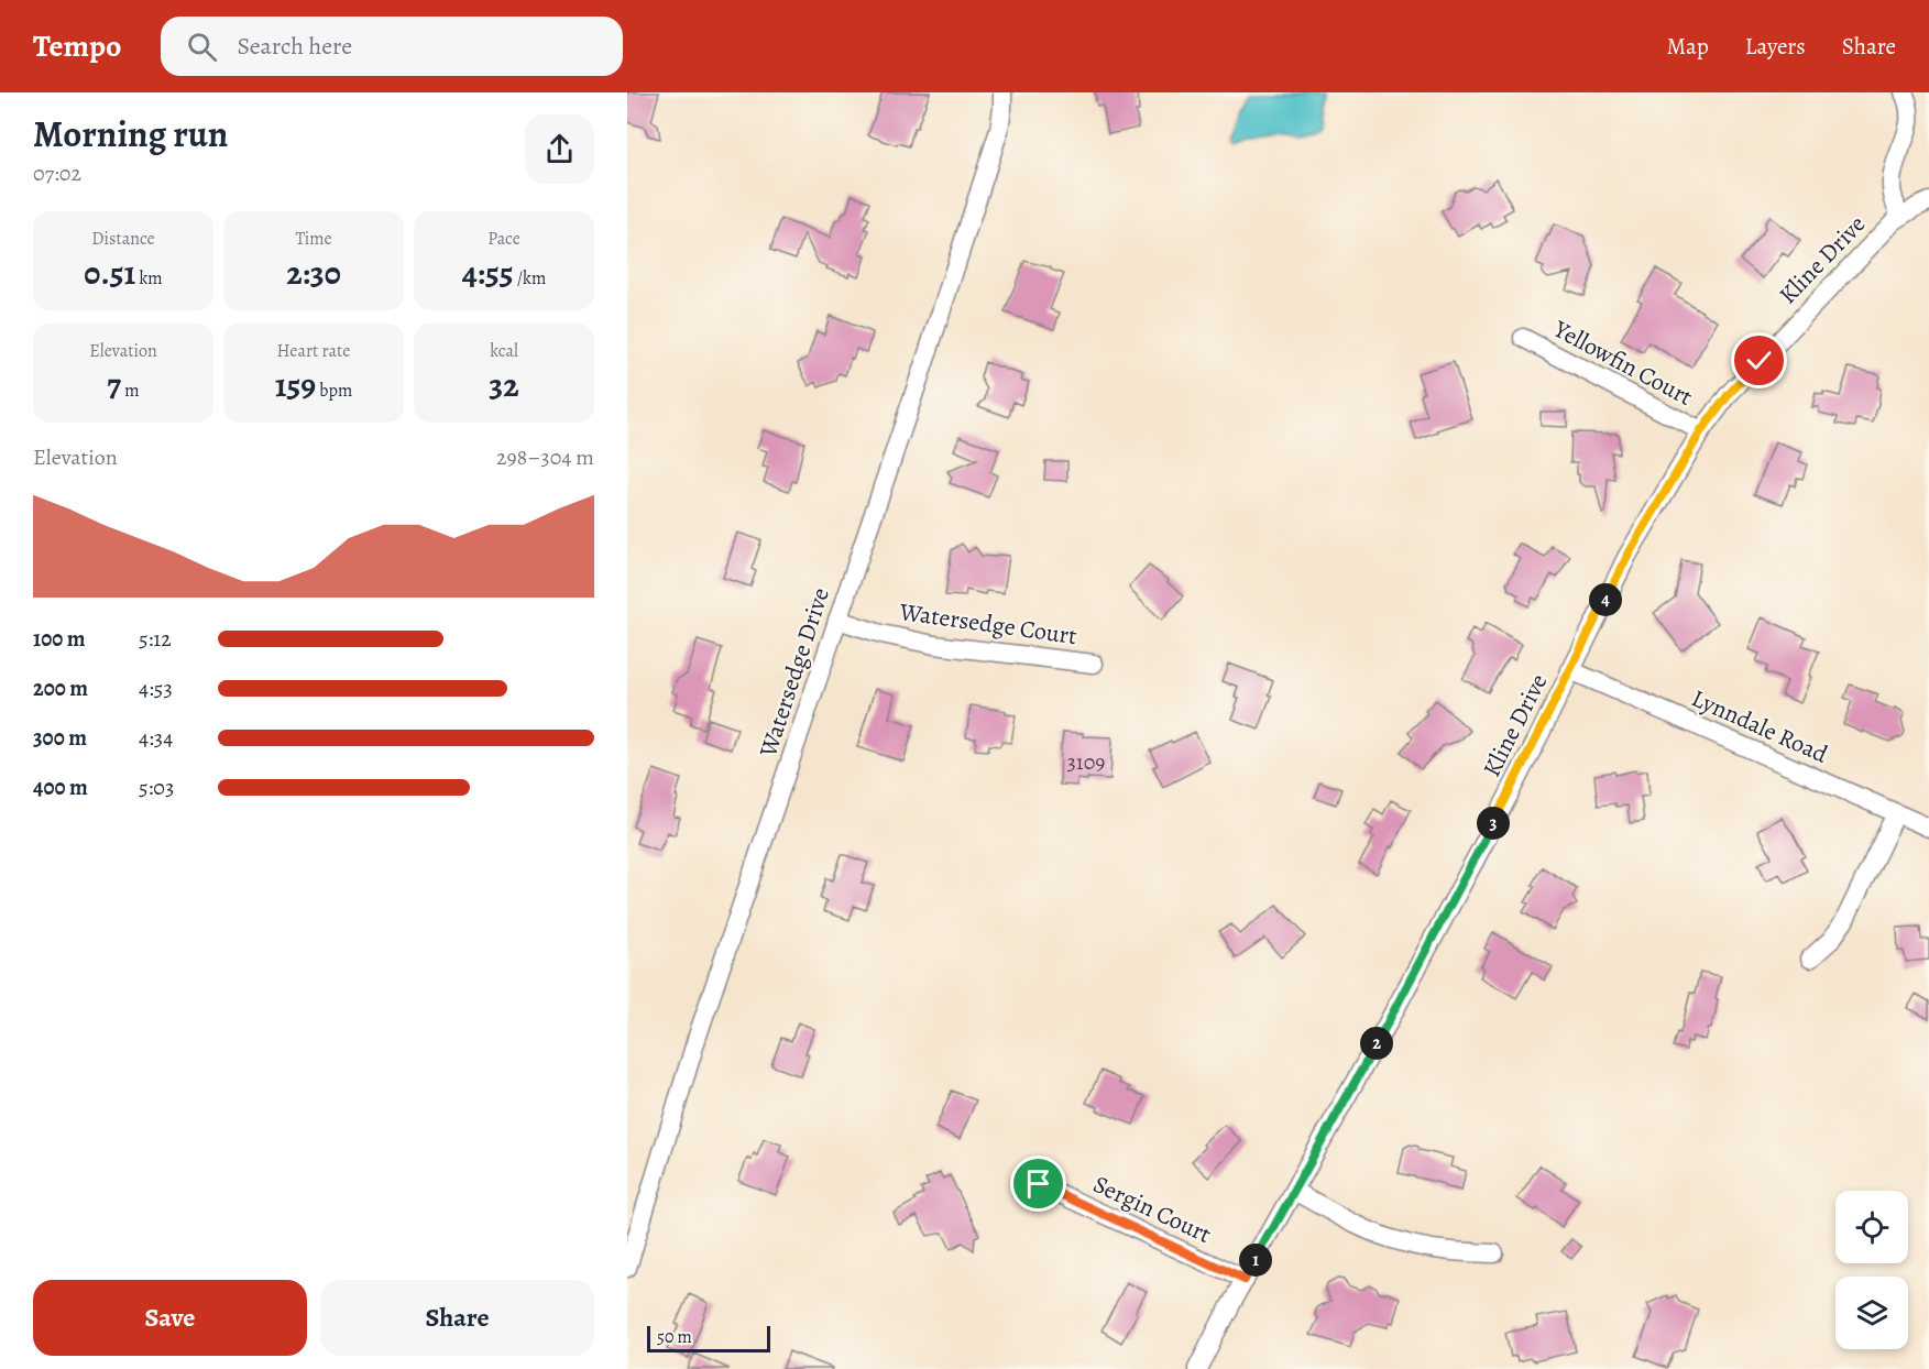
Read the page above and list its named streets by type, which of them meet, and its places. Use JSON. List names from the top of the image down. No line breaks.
{"streets":{"street":["Kline Drive","Yellowfin Court","Watersedge Court","Watersedge Drive","Lynndale Road","Sergin Court"]},"crossings":[["Kline Drive","Yellowfin Court"],["Kline Drive","Lynndale Road"],["Kline Drive","Sergin Court"],["Watersedge Court","Watersedge Drive"]],"house_numbers":["3109"],"scale_bar":"50 m","page":{"header":"Tempo","search":"Search here","nav":["Map","Layers","Share"],"heading":["Morning run","07:02"],"stats":[["Distance","0.51 km"],["Time","2:30"],["Pace","4:55 /km"],["Elevation","7 m"],["Heart rate","159 bpm"],["kcal","32"]],"chart":["Elevation","298–304 m"],"pins":["4","3","2","1"],"list":[{"name":"100 m","note":"5:12"},{"name":"200 m","note":"4:53"},{"name":"300 m","note":"4:34"},{"name":"400 m","note":"5:03"}],"buttons":["Save","Share"],"scale":"50 m"}}
